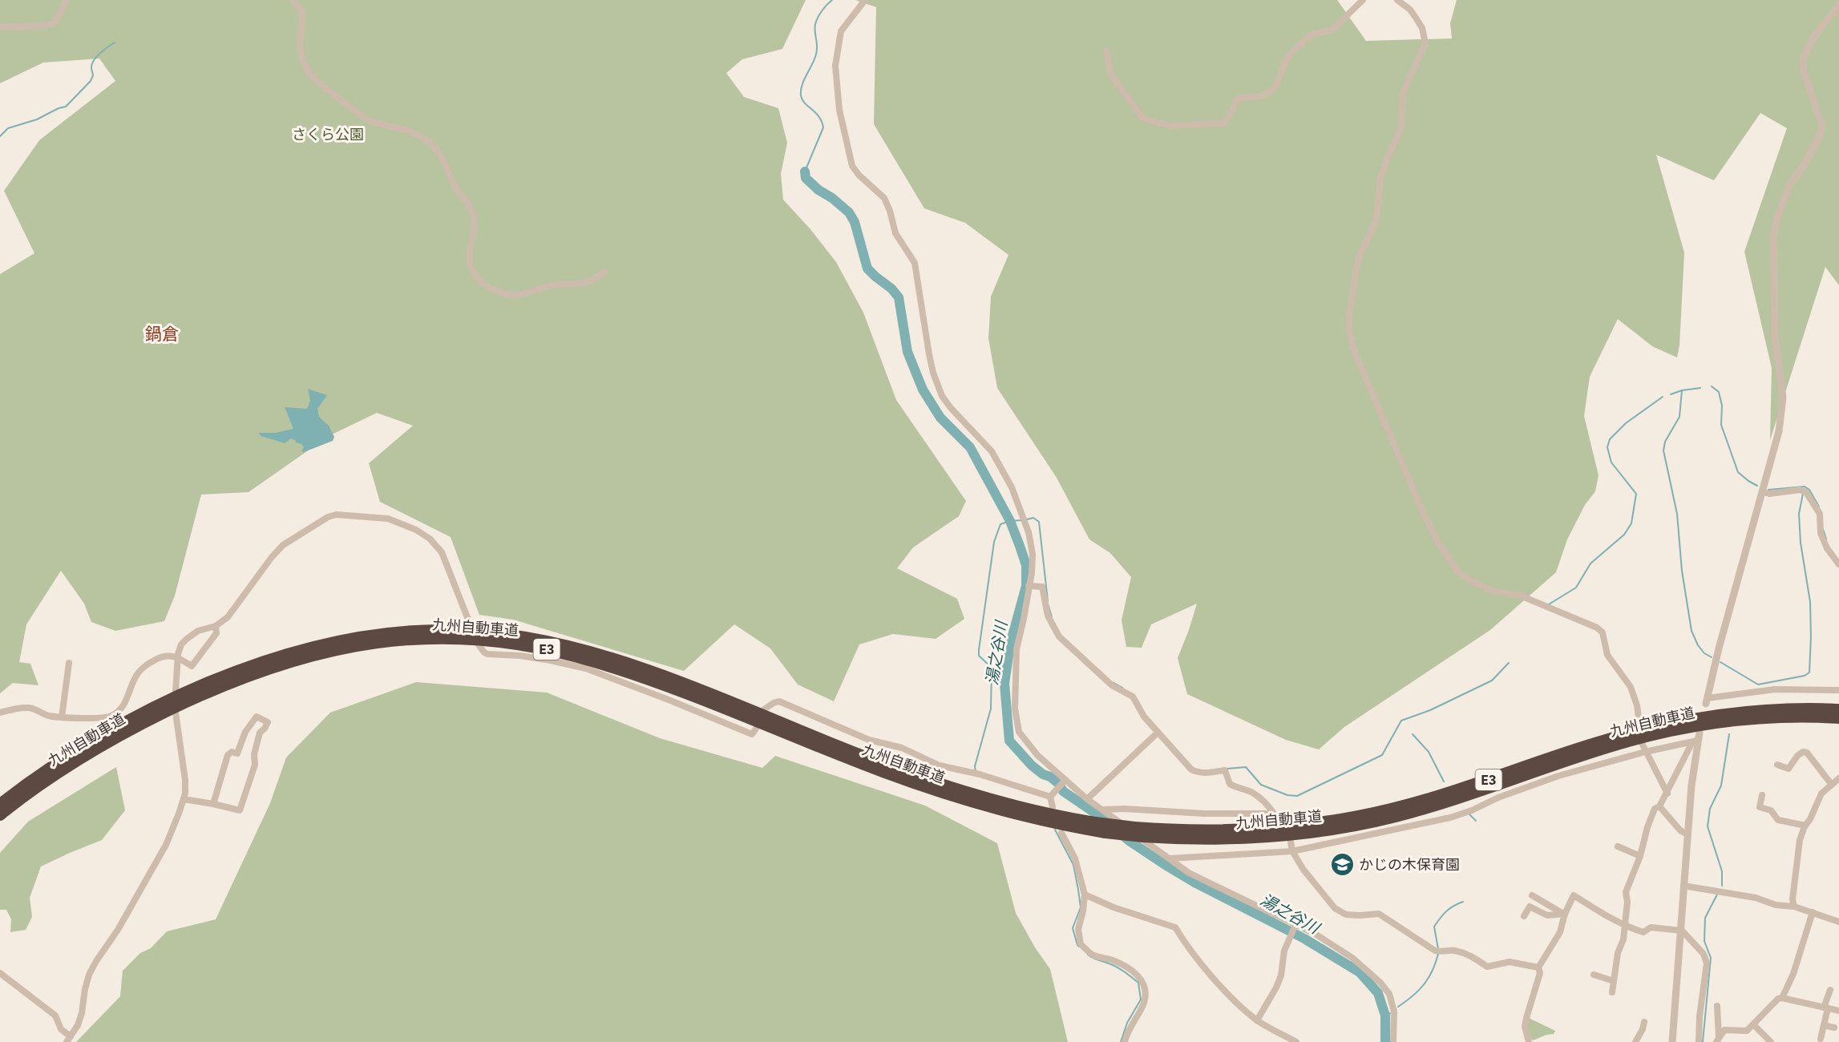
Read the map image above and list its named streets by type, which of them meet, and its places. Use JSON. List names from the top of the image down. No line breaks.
{"streets":{"highway":["九州自動車道","E3"]},"districts":["鍋倉"],"water":["湯之谷川"],"parks":["さくら公園"],"places":{"school or university":["かじの木保育園"]}}
